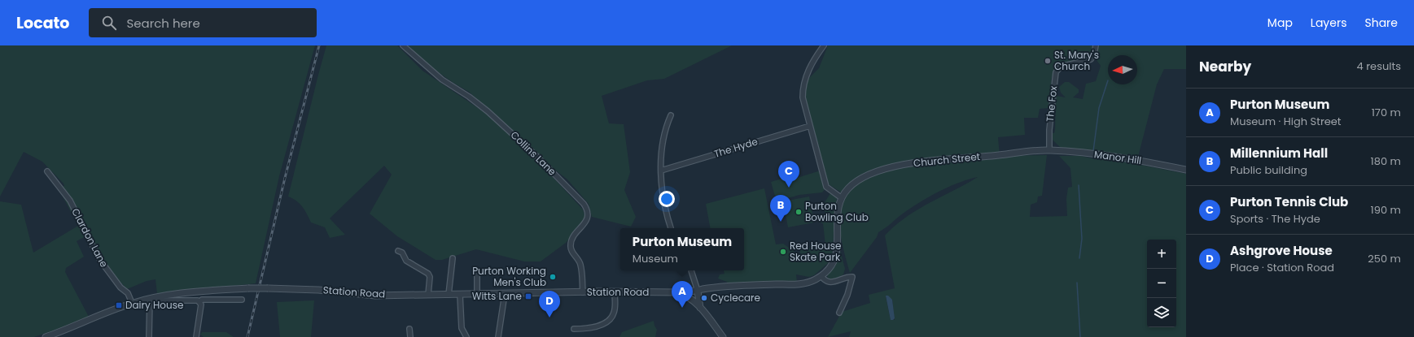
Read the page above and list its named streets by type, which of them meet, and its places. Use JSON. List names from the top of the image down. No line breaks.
{"streets":{"street":["The Fox","The Hyde","Collins Lane","Manor Hill","Church Street","Clardon Lane","Station Road"]},"crossings":[["The Fox","Manor Hill"],["The Fox","Church Street"],["Collins Lane","Station Road"],["Manor Hill","Church Street"],["Church Street","Station Road"],["Clardon Lane","Station Road"]],"places":{"other":["St. Mary's Church","Purton Bowling Club","Red House Skate Park","Purton Working Men's Club","Cyclecare"],"transit":["Witts Lane","Dairy House"]},"north":"left","page":{"header":"Locato","search":"Search here","nav":["Map","Layers","Share"],"heading":["Nearby","4 results"],"list":[{"mark":"A","name":"Purton Museum","note":"Museum · High Street","value":"170 m"},{"mark":"B","name":"Millennium Hall","note":"Public building","value":"180 m"},{"mark":"C","name":"Purton Tennis Club","note":"Sports · The Hyde","value":"190 m"},{"mark":"D","name":"Ashgrove House","note":"Place · Station Road","value":"250 m"}],"pins":["C","B","A","D"],"popup":["Purton Museum","Museum"],"map_buttons":["+","−"]}}
